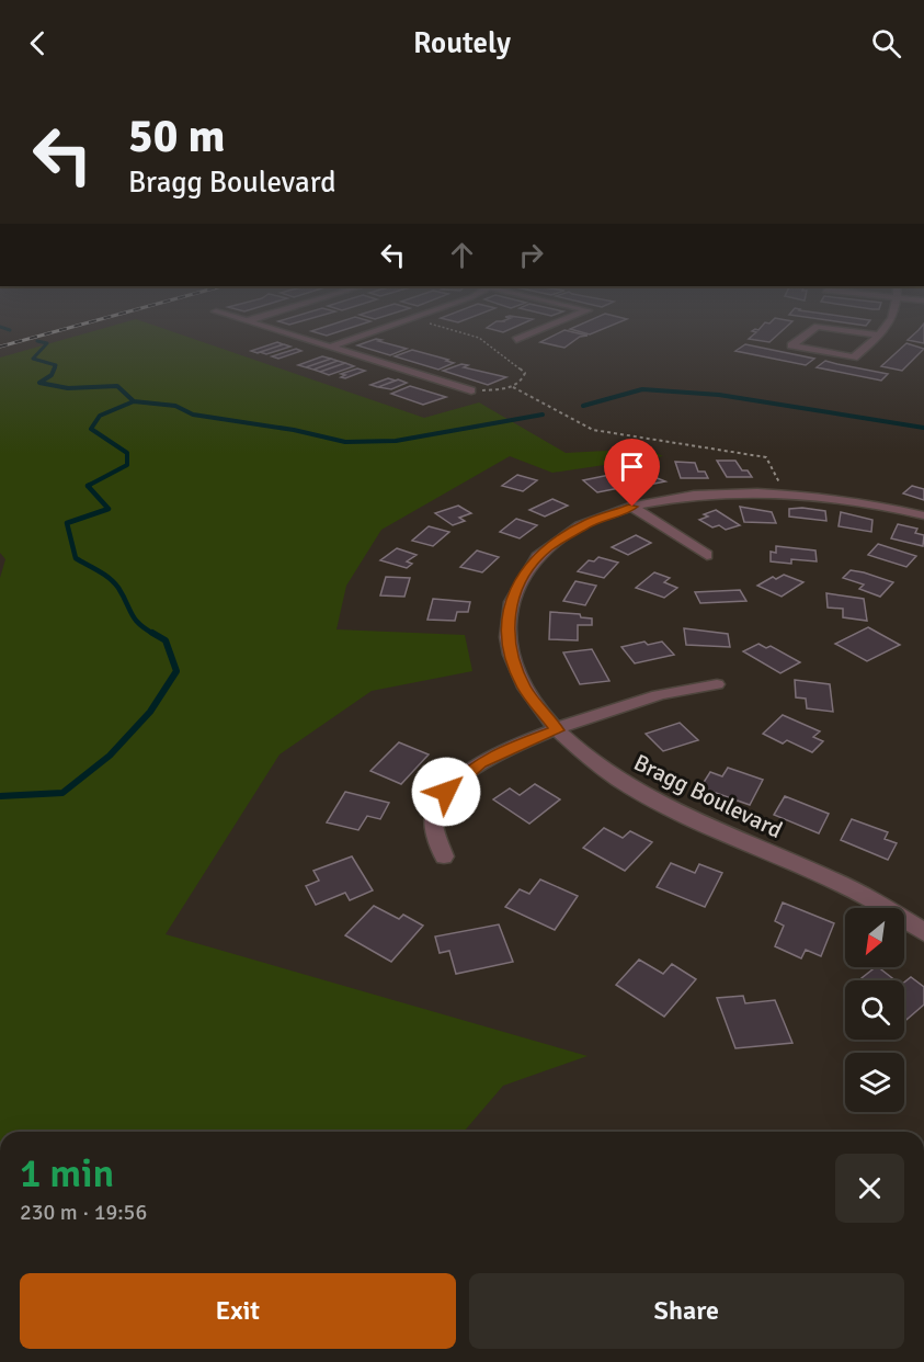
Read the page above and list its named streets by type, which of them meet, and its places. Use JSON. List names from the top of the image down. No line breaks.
{"streets":{"street":["Bragg Boulevard"]},"north":"bottom left","page":{"header":"Routely","turn":["50 m","Bragg Boulevard"],"heading":["1 min","230 m · 19:56"],"buttons":["Exit","Share"]}}
